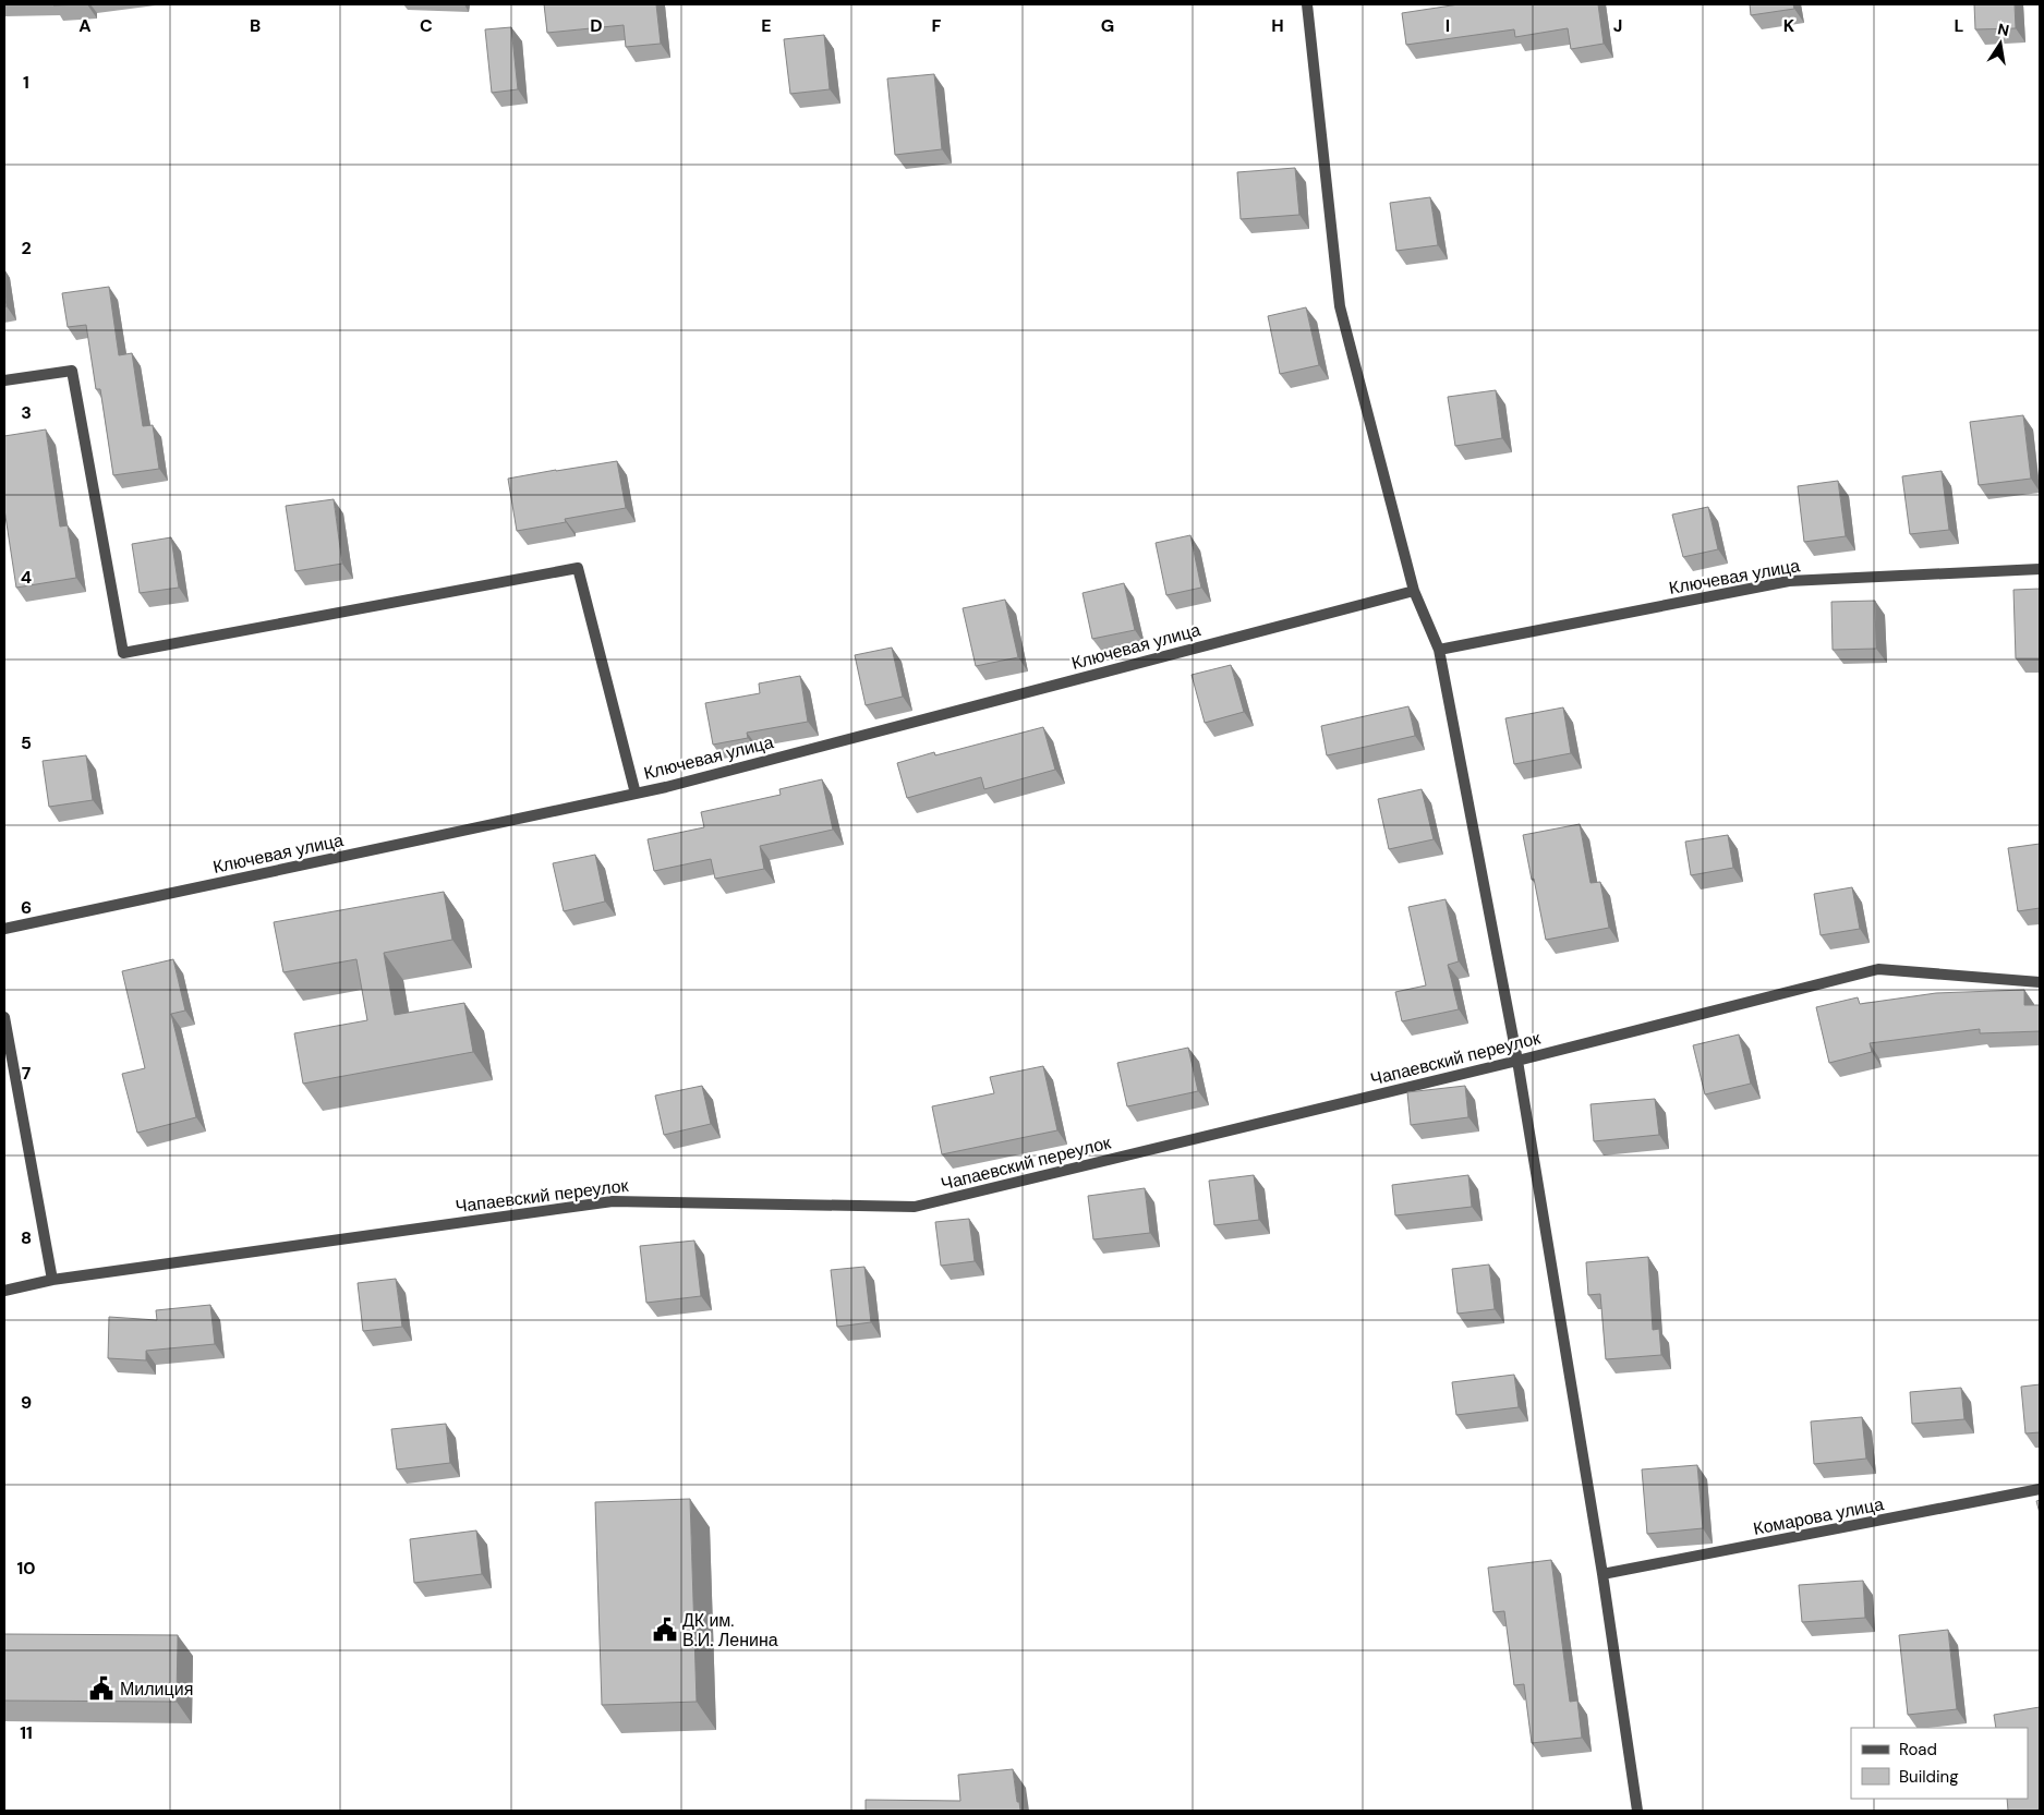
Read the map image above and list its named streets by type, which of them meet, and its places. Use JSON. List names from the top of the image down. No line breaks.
{"streets":{"street":["Ключевая улица","Чапаевский переулок","Комарова улица"]},"places":{"public building":["ДК им. В.И. Ленина","Милиция"]},"legend":["Road","Building"],"north":"top","grid":{"columns":["A","B","C","D","E","F","G","H","I","J","K","L"],"rows":["1","2","3","4","5","6","7","8","9","10","11"]}}
